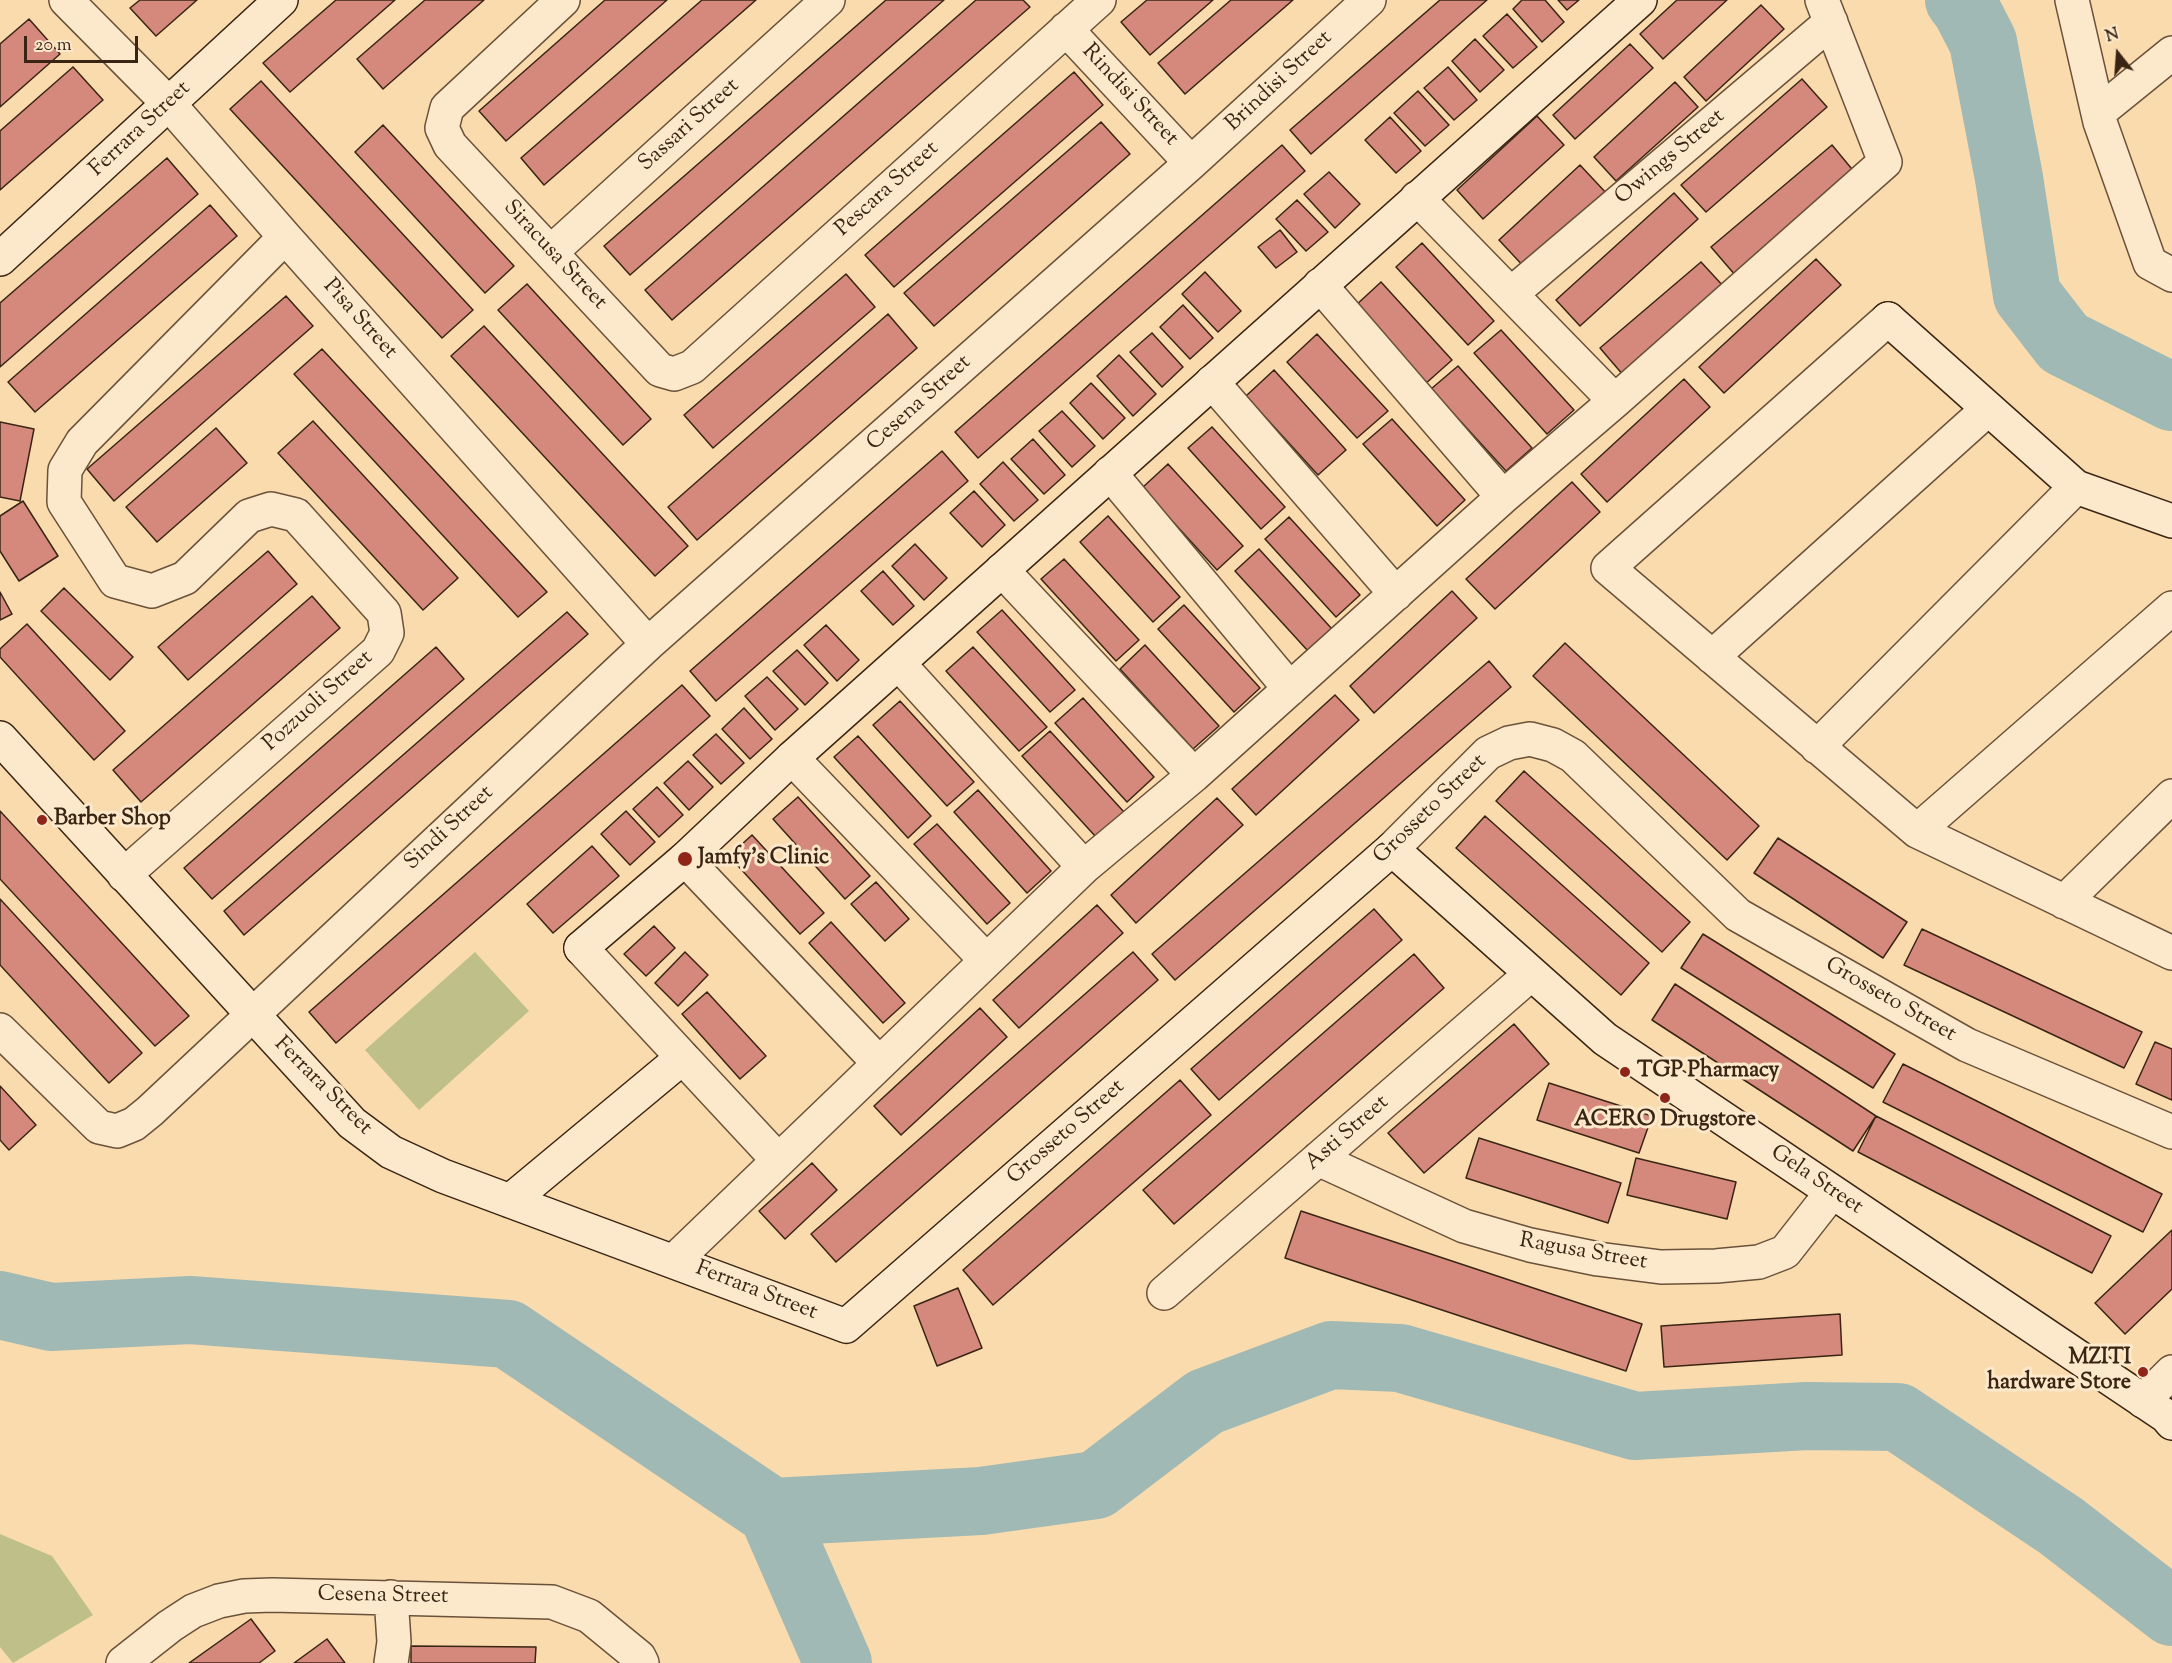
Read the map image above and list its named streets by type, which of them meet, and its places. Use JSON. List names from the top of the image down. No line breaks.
{"streets":{"street":["Brindisi Street","Rindisi Street","Sassari Street","Ferrara Street","Owings Street","Pescara Street","Siracusa Street","Pisa Street","Cesena Street","Pozzuoli Street","Grosseto Street","Sindi Street","Asti Street","Gela Street","Ragusa Street"]},"crossings":[["Brindisi Street","Rindisi Street"],["Brindisi Street","Cesena Street"],["Rindisi Street","Pescara Street"],["Rindisi Street","Cesena Street"],["Sassari Street","Siracusa Street"],["Ferrara Street","Pisa Street"],["Ferrara Street","Pozzuoli Street"],["Ferrara Street","Grosseto Street"],["Ferrara Street","Sindi Street"],["Pescara Street","Siracusa Street"],["Pisa Street","Cesena Street"],["Pisa Street","Pozzuoli Street"],["Pisa Street","Sindi Street"],["Cesena Street","Sindi Street"],["Grosseto Street","Gela Street"],["Asti Street","Gela Street"],["Asti Street","Ragusa Street"],["Gela Street","Ragusa Street"]],"places":["Barber Shop","Jamfy's Clinic","TGP Pharmacy","ACERO Drugstore","MZITI hardware Store"],"scale_bar":"20 m","north":"top"}
